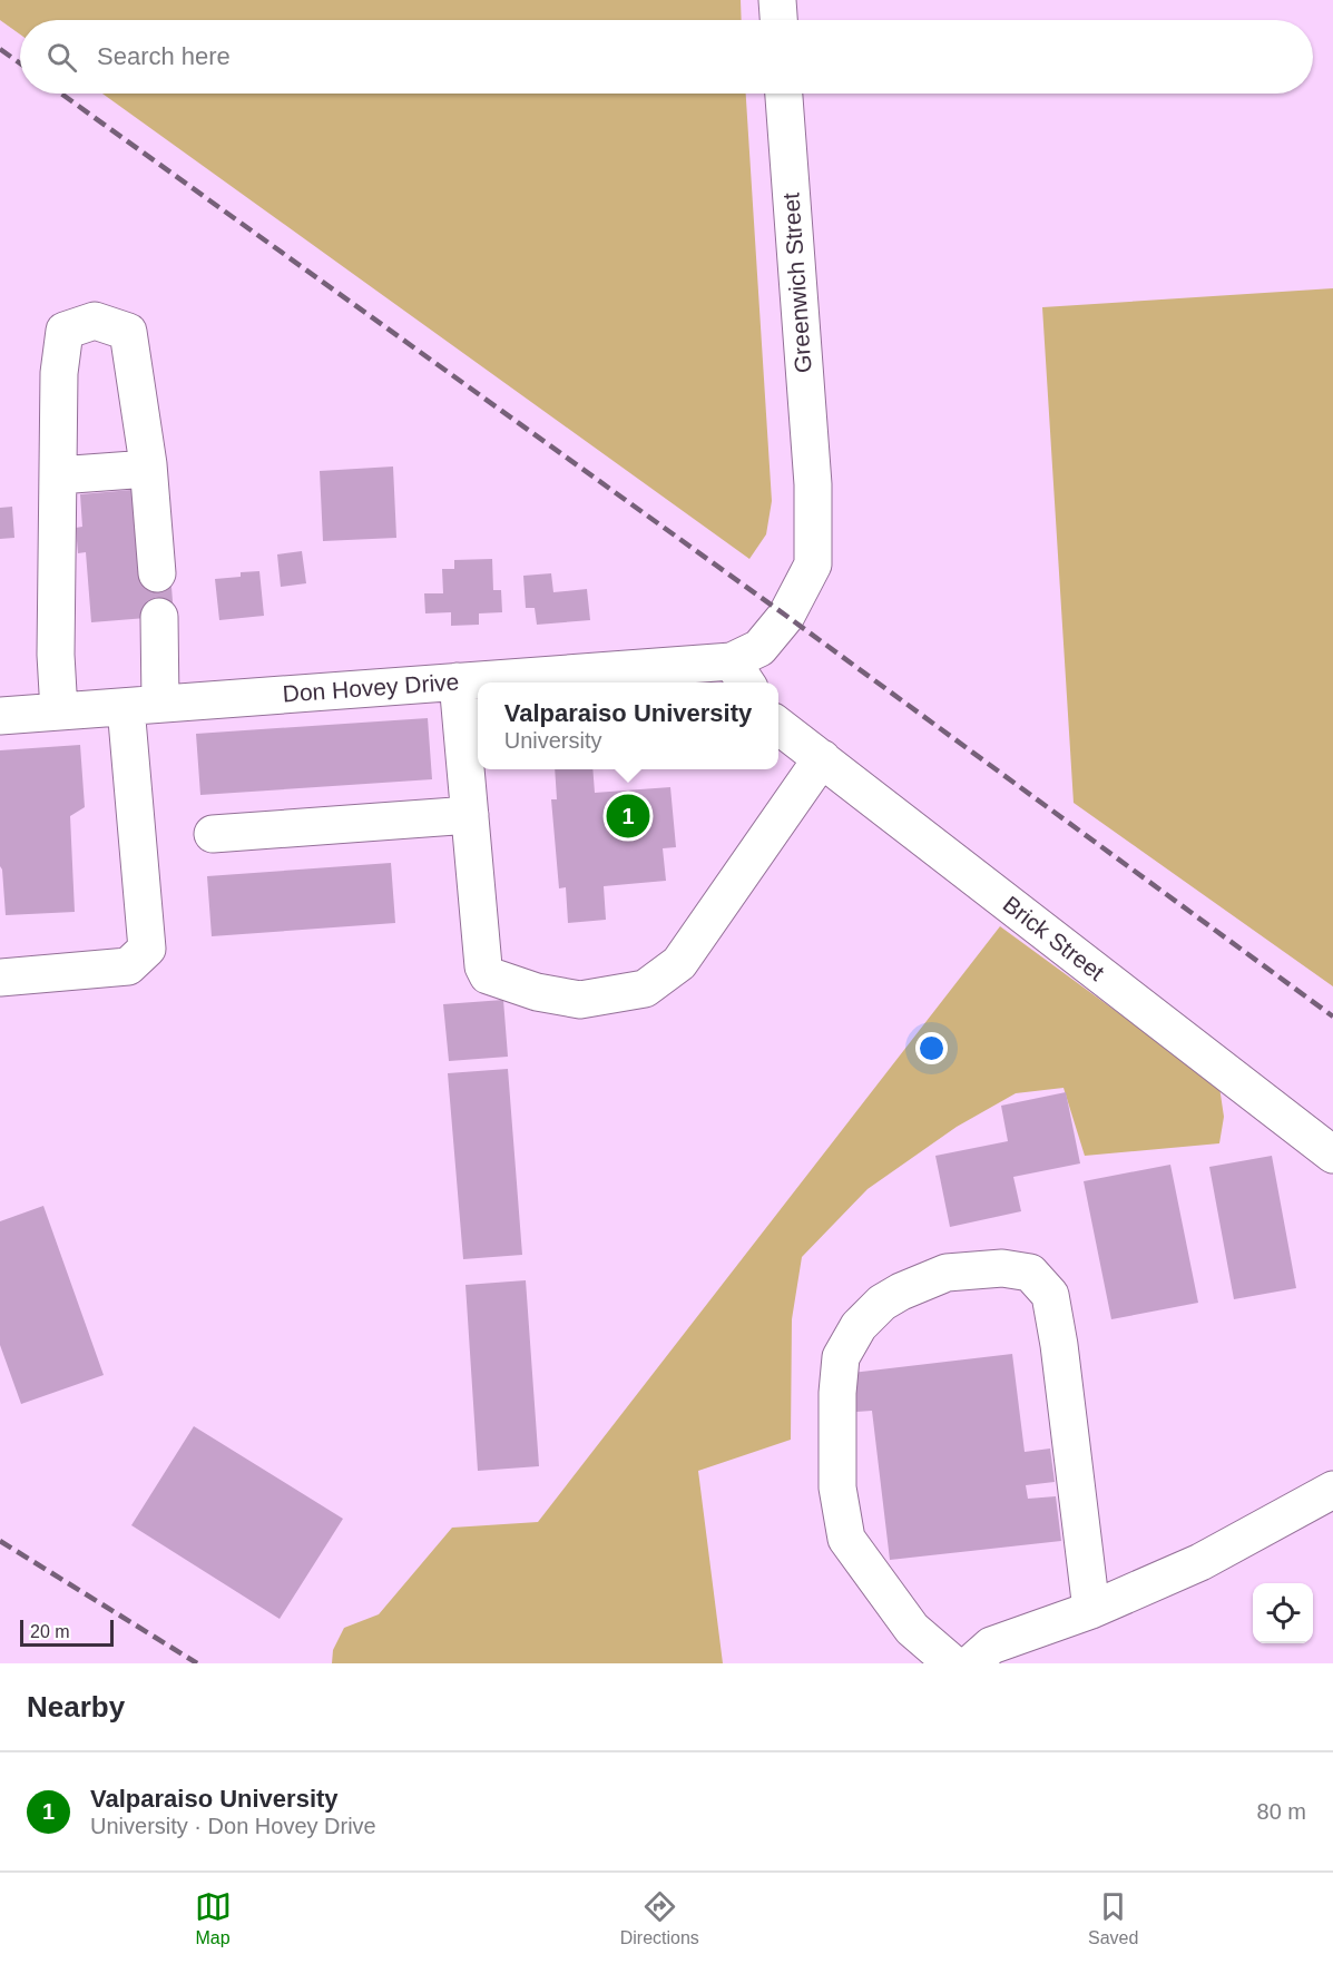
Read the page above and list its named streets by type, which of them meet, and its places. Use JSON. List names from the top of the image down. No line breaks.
{"streets":{"street":["Greenwich Street","Don Hovey Drive","Brick Street"]},"crossings":[["Greenwich Street","Don Hovey Drive"]],"scale_bar":"20 m","page":{"search":"Search here","popup":["Valparaiso University","University"],"pins":"1","scale":"20 m","heading":"Nearby","list":[{"mark":"1","name":"Valparaiso University","note":"University · Don Hovey Drive","value":"80 m"}],"nav":["Map","Directions","Saved"]}}
